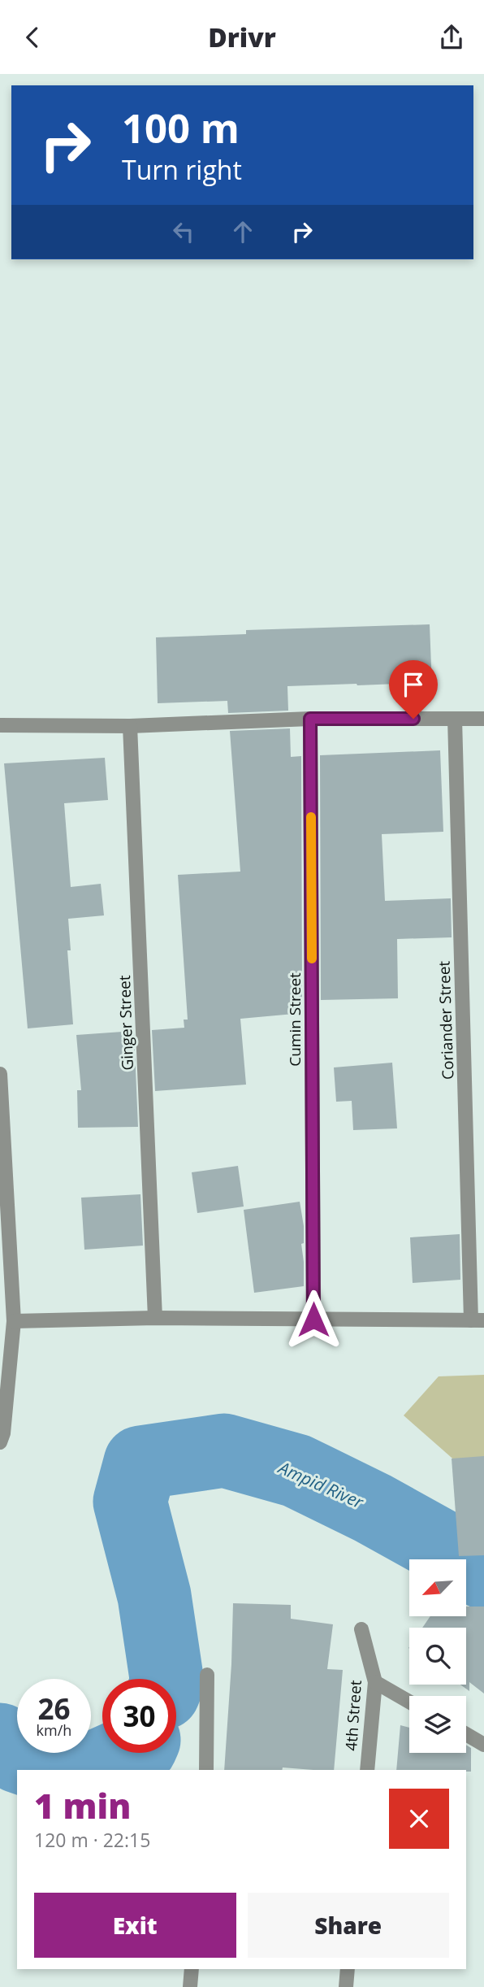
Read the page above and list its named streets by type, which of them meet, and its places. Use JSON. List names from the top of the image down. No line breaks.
{"streets":{"street":["Cumin Street","Coriander Street","Ginger Street","4th Street"]},"water":["Ampid River"],"north":"bottom left","page":{"header":"Drivr","turn":["100 m","Turn right"],"speed":"26 km/h","limit":"30","heading":["1 min","120 m · 22:15"],"buttons":["Exit","Share"]}}
